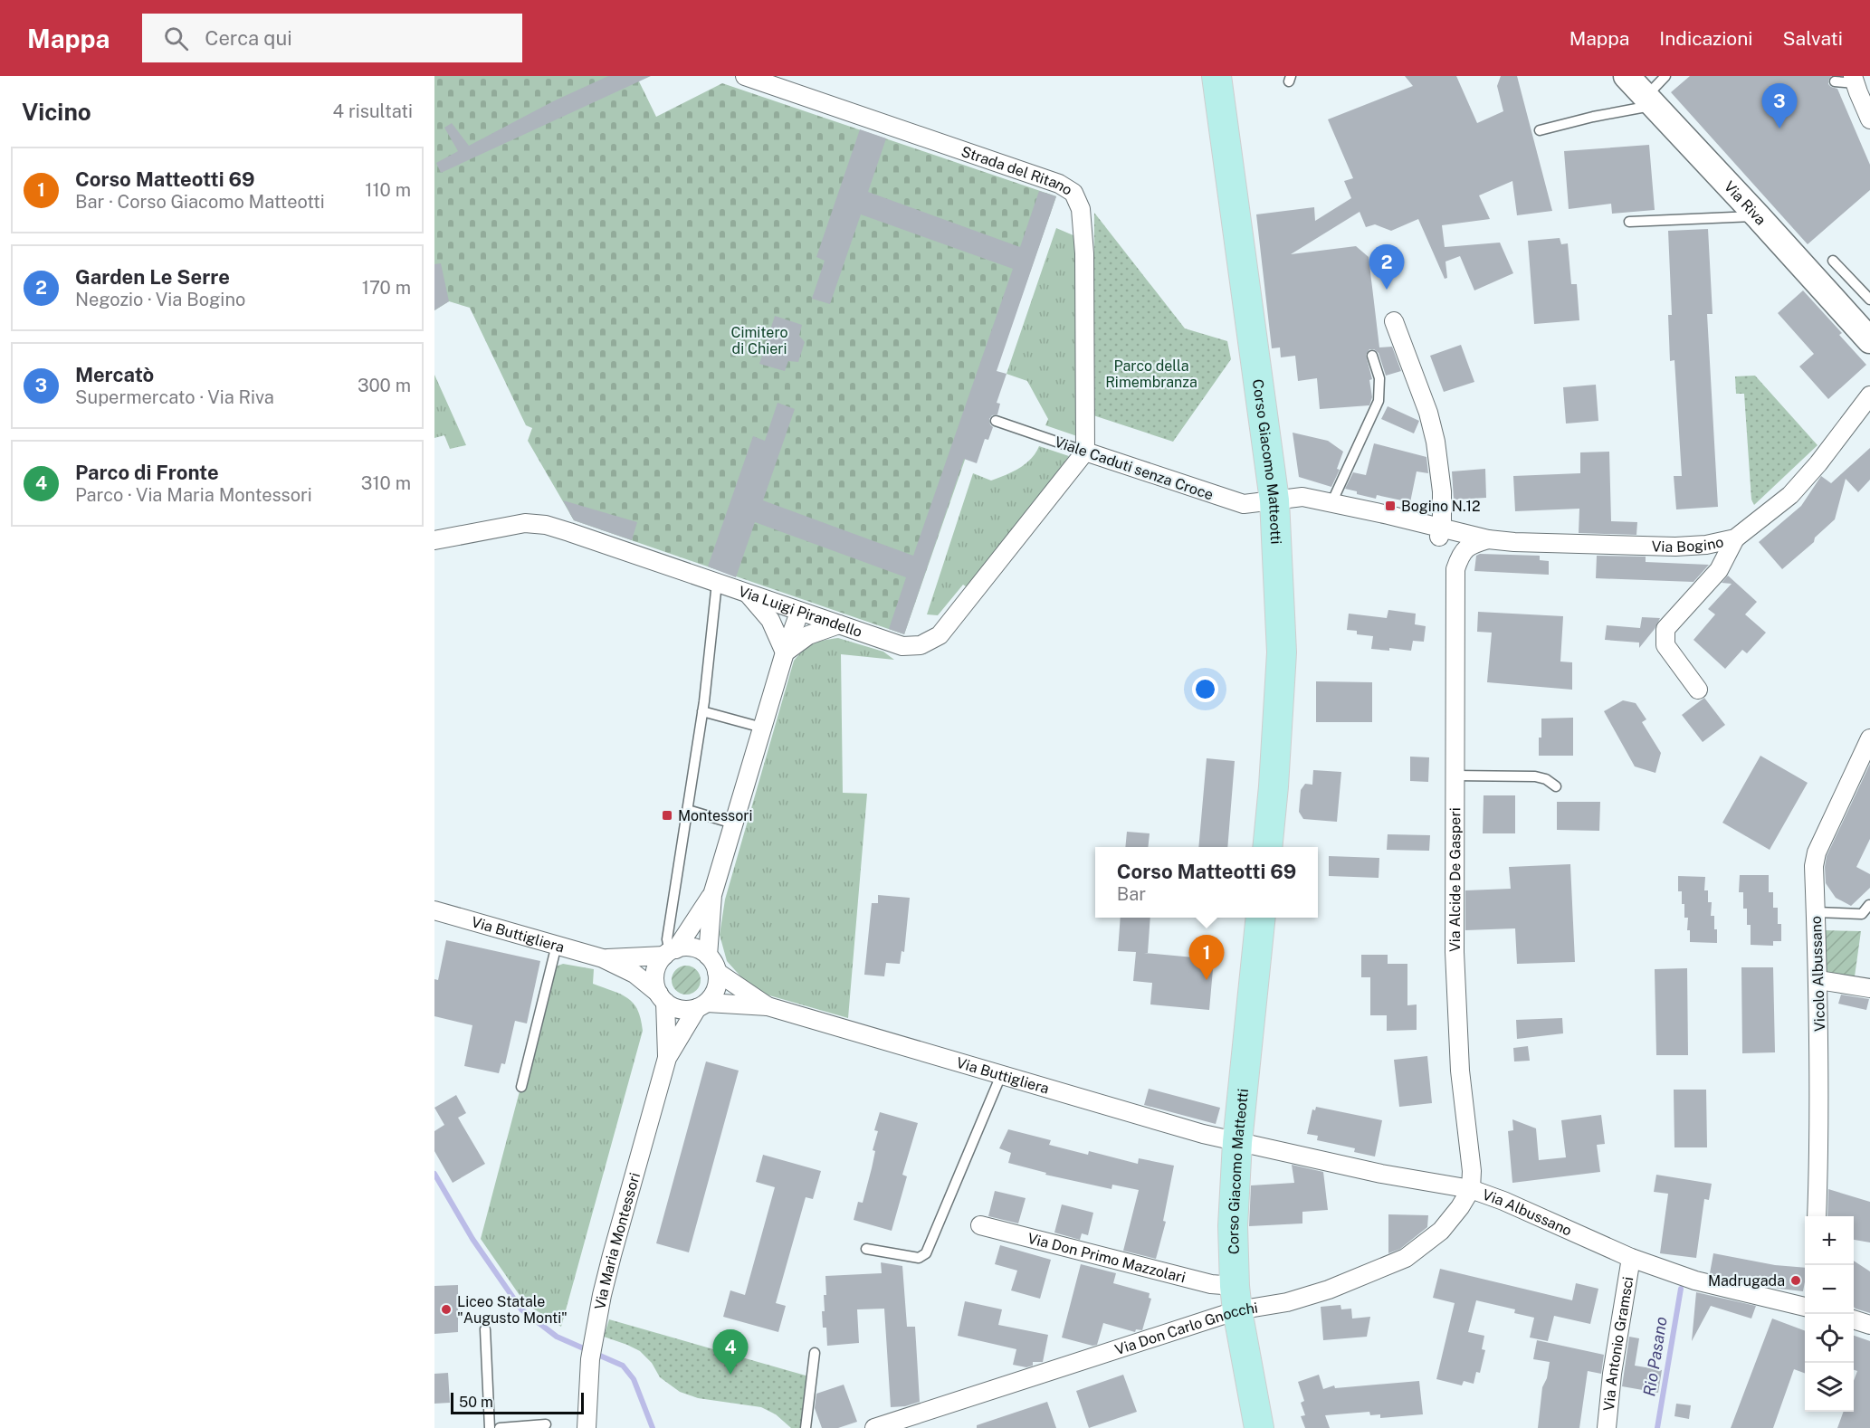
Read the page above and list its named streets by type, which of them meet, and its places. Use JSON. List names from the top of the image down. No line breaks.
{"streets":{"main road":["Corso Giacomo Matteotti"],"street":["Strada del Ritano","Via Riva","Viale Caduti senza Croce","Via Bogino","Via Luigi Pirandello","Via Alcide De Gasperi","Via Buttigliera","Vicolo Albussano","Via Albussano","Via Maria Montessori","Via Don Primo Mazzolari","Via Don Carlo Gnocchi","Via Antonio Gramsci"]},"crossings":[["Strada del Ritano","Viale Caduti senza Croce"],["Strada del Ritano","Via Luigi Pirandello"],["Corso Giacomo Matteotti","Viale Caduti senza Croce"],["Corso Giacomo Matteotti","Via Buttigliera"],["Corso Giacomo Matteotti","Via Albussano"],["Corso Giacomo Matteotti","Via Don Primo Mazzolari"],["Corso Giacomo Matteotti","Via Don Carlo Gnocchi"],["Viale Caduti senza Croce","Via Luigi Pirandello"],["Via Bogino","Via Alcide De Gasperi"],["Via Alcide De Gasperi","Via Albussano"],["Via Alcide De Gasperi","Via Don Carlo Gnocchi"],["Via Buttigliera","Via Albussano"],["Via Buttigliera","Via Maria Montessori"],["Via Albussano","Via Don Carlo Gnocchi"],["Via Albussano","Via Antonio Gramsci"],["Via Don Primo Mazzolari","Via Don Carlo Gnocchi"]],"water":["Rio Pasano"],"parks":["Cimitero di Chieri","Parco della Rimembranza"],"places":{"transit":["Bogino N.12","Montessori"],"other":["Madrugada","Liceo Statale \"Augusto Monti\""]},"scale_bar":"50 m","page":{"header":"Mappa","search":"Cerca qui","nav":["Mappa","Indicazioni","Salvati"],"heading":["Vicino","4 risultati"],"pins":["3","2","1","4"],"list":[{"mark":"1","name":"Corso Matteotti 69","note":"Bar · Corso Giacomo Matteotti","value":"110 m"},{"mark":"2","name":"Garden Le Serre","note":"Negozio · Via Bogino","value":"170 m"},{"mark":"3","name":"Mercatò","note":"Supermercato · Via Riva","value":"300 m"},{"mark":"4","name":"Parco di Fronte","note":"Parco · Via Maria Montessori","value":"310 m"}],"popup":["Corso Matteotti 69","Bar"],"map_buttons":["+","−"],"scale":"50 m"}}
